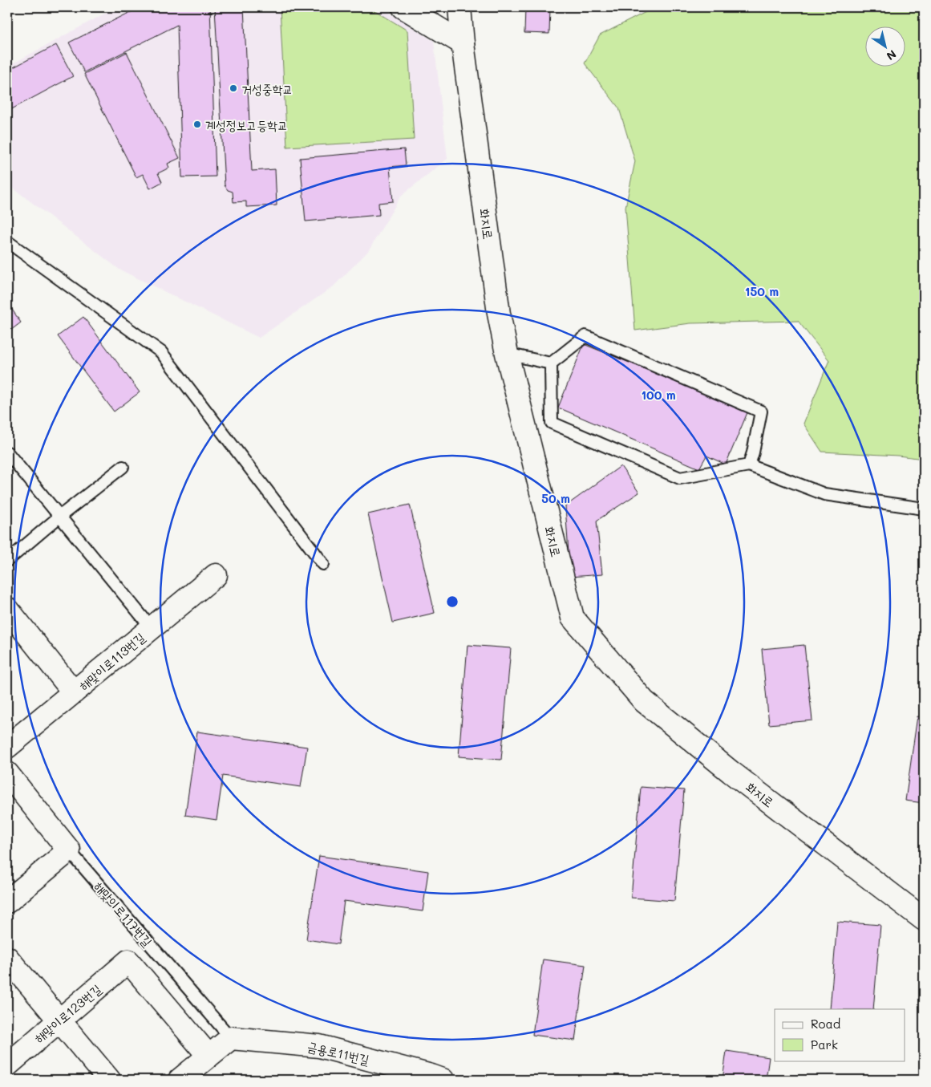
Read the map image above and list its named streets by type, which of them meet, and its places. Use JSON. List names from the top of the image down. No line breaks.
{"streets":{"street":["화지로","해맞이로113번길","해맞이로123번길","금용로11번길"],"lane":["해맞이로117번길"]},"crossings":[["해맞이로117번길","금용로11번길"]],"places":["거성중학교","계성정보고등학교"],"legend":["Road","Park"],"north":"bottom right","rings":["150 m","100 m","50 m"]}
